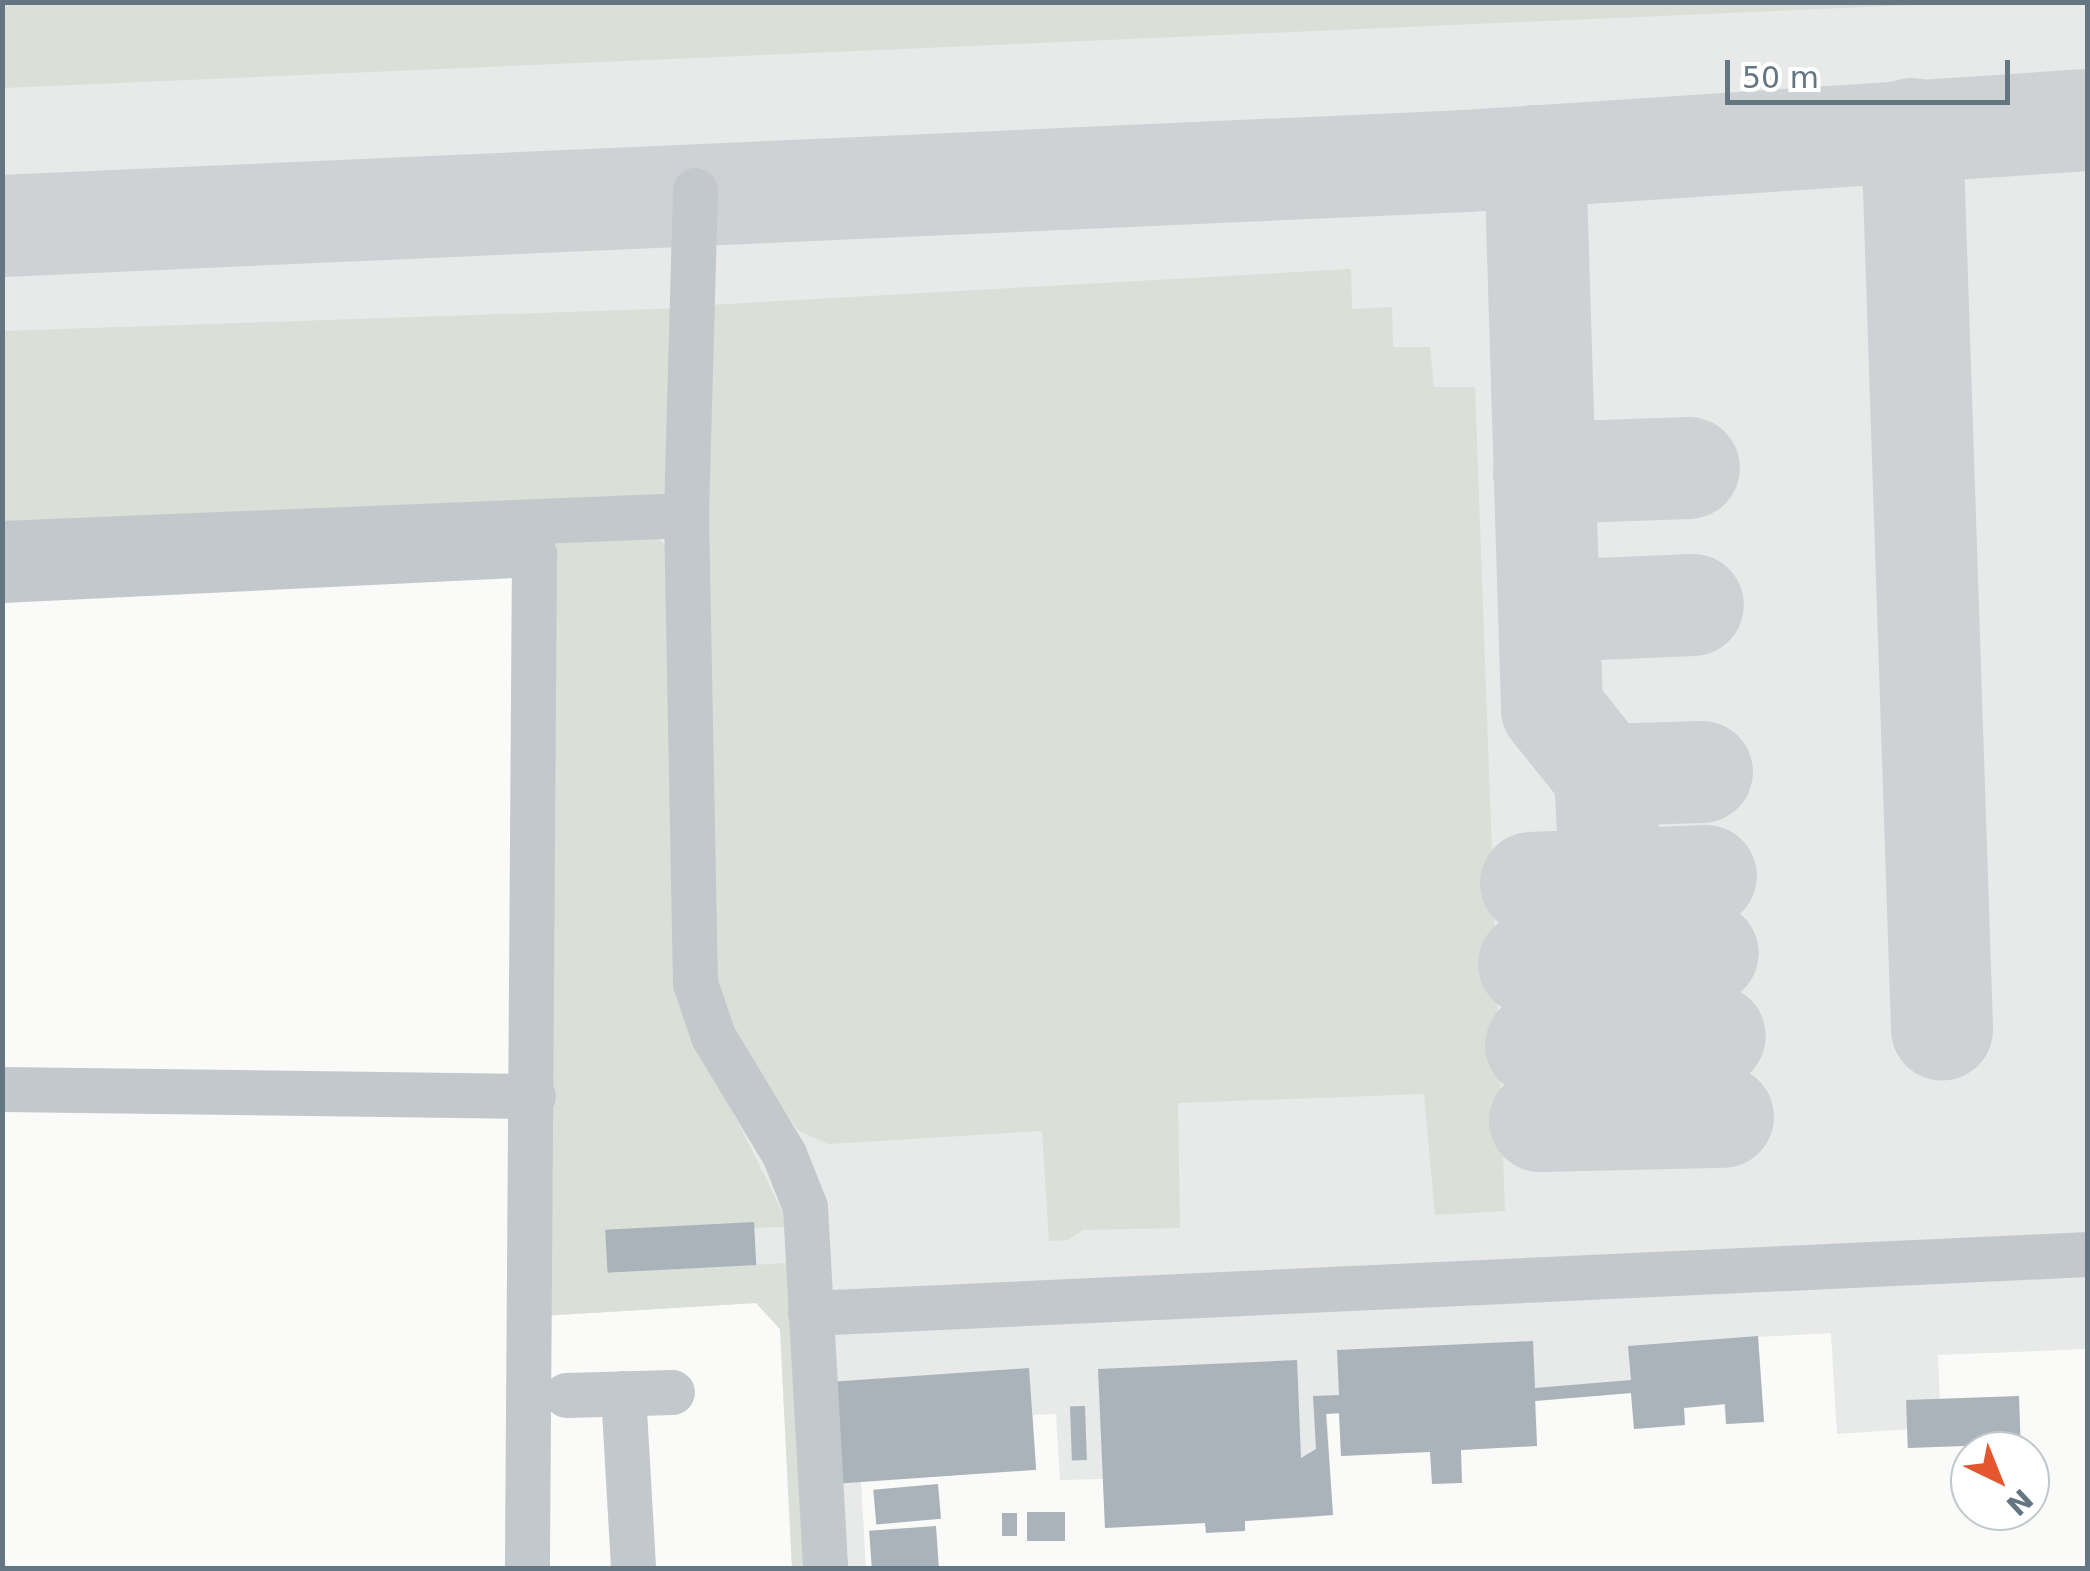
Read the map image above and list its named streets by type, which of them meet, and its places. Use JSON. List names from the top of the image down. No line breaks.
{"scale_bar":"50 m","north":"bottom right"}
